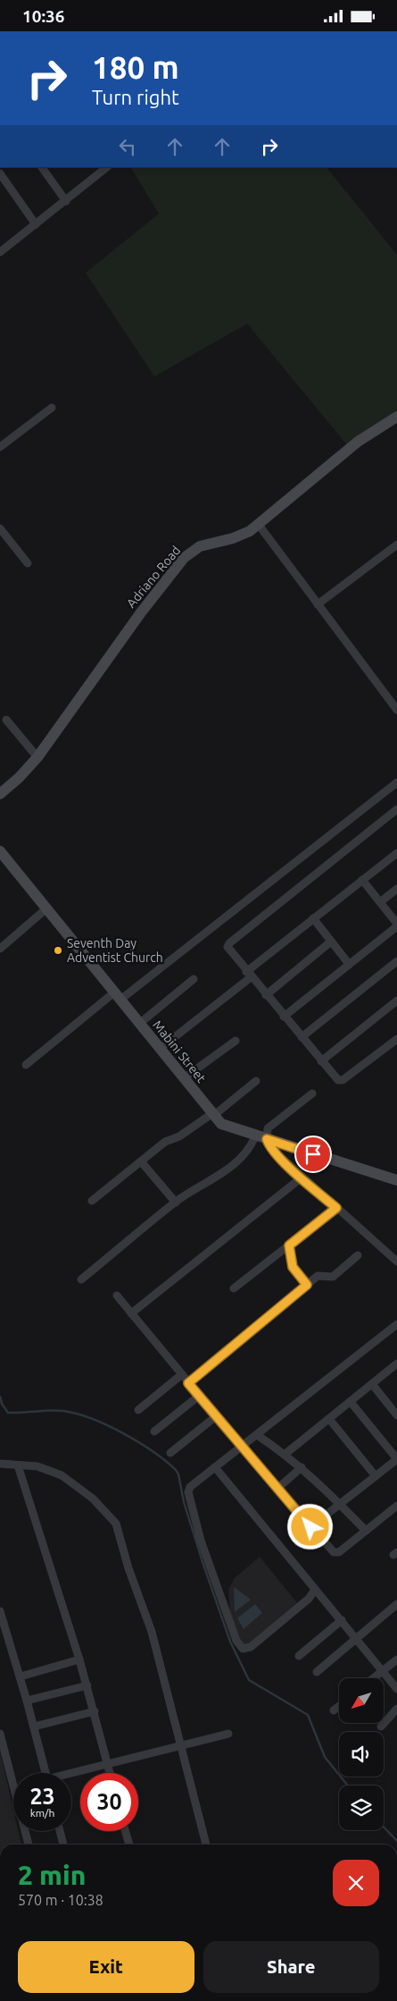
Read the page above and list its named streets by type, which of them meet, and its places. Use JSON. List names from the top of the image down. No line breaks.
{"streets":{"street":["Adriano Road","Mabini Street"]},"places":["Seventh Day Adventist Church"],"north":"bottom left","page":{"status":"10:36","turn":["180 m","Turn right"],"speed":"23 km/h","limit":"30","heading":["2 min","570 m · 10:38"],"buttons":["Exit","Share"]}}
